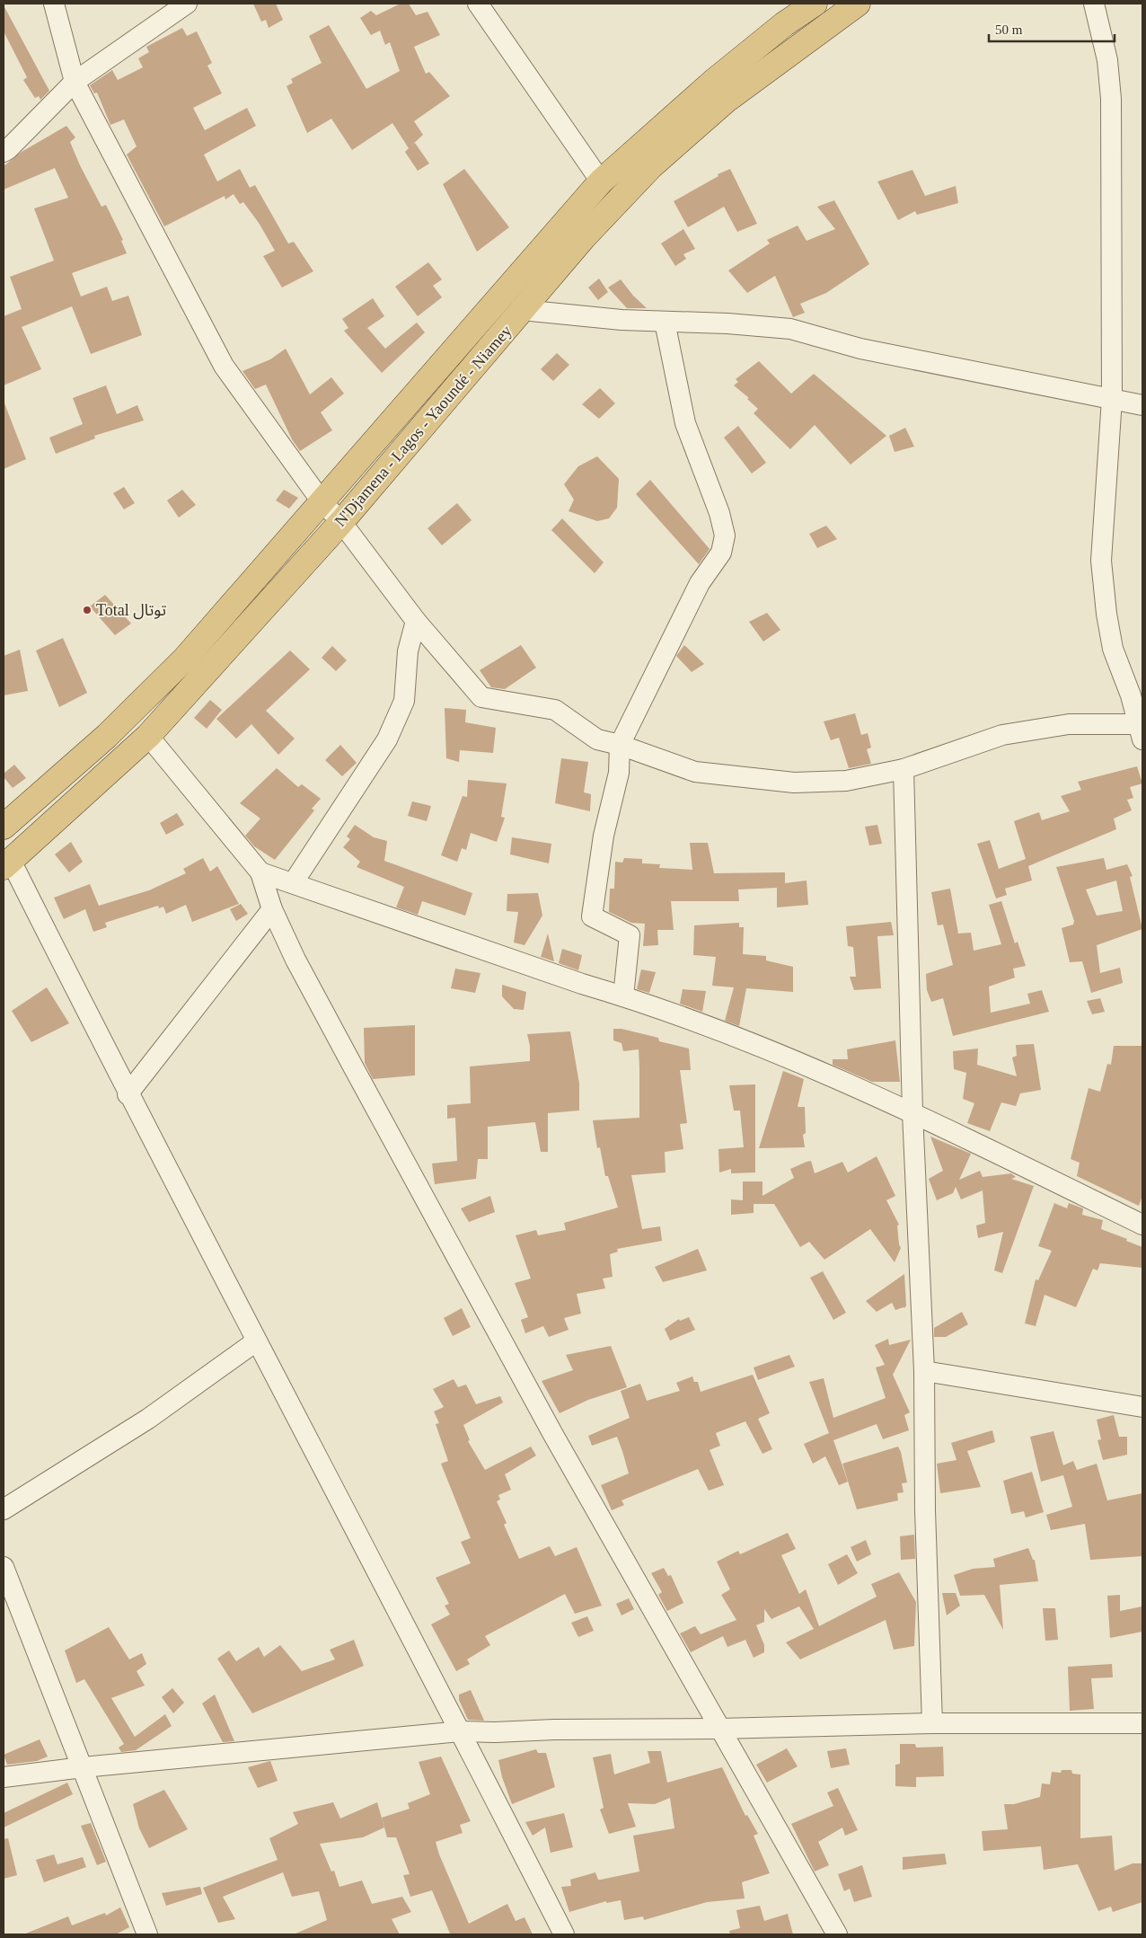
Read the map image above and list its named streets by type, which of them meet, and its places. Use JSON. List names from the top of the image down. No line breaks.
{"streets":{"highway":["N'Djamena - Lagos - Yaoundé - Niamey"]},"places":["Total توتال"],"scale_bar":"50 m"}
